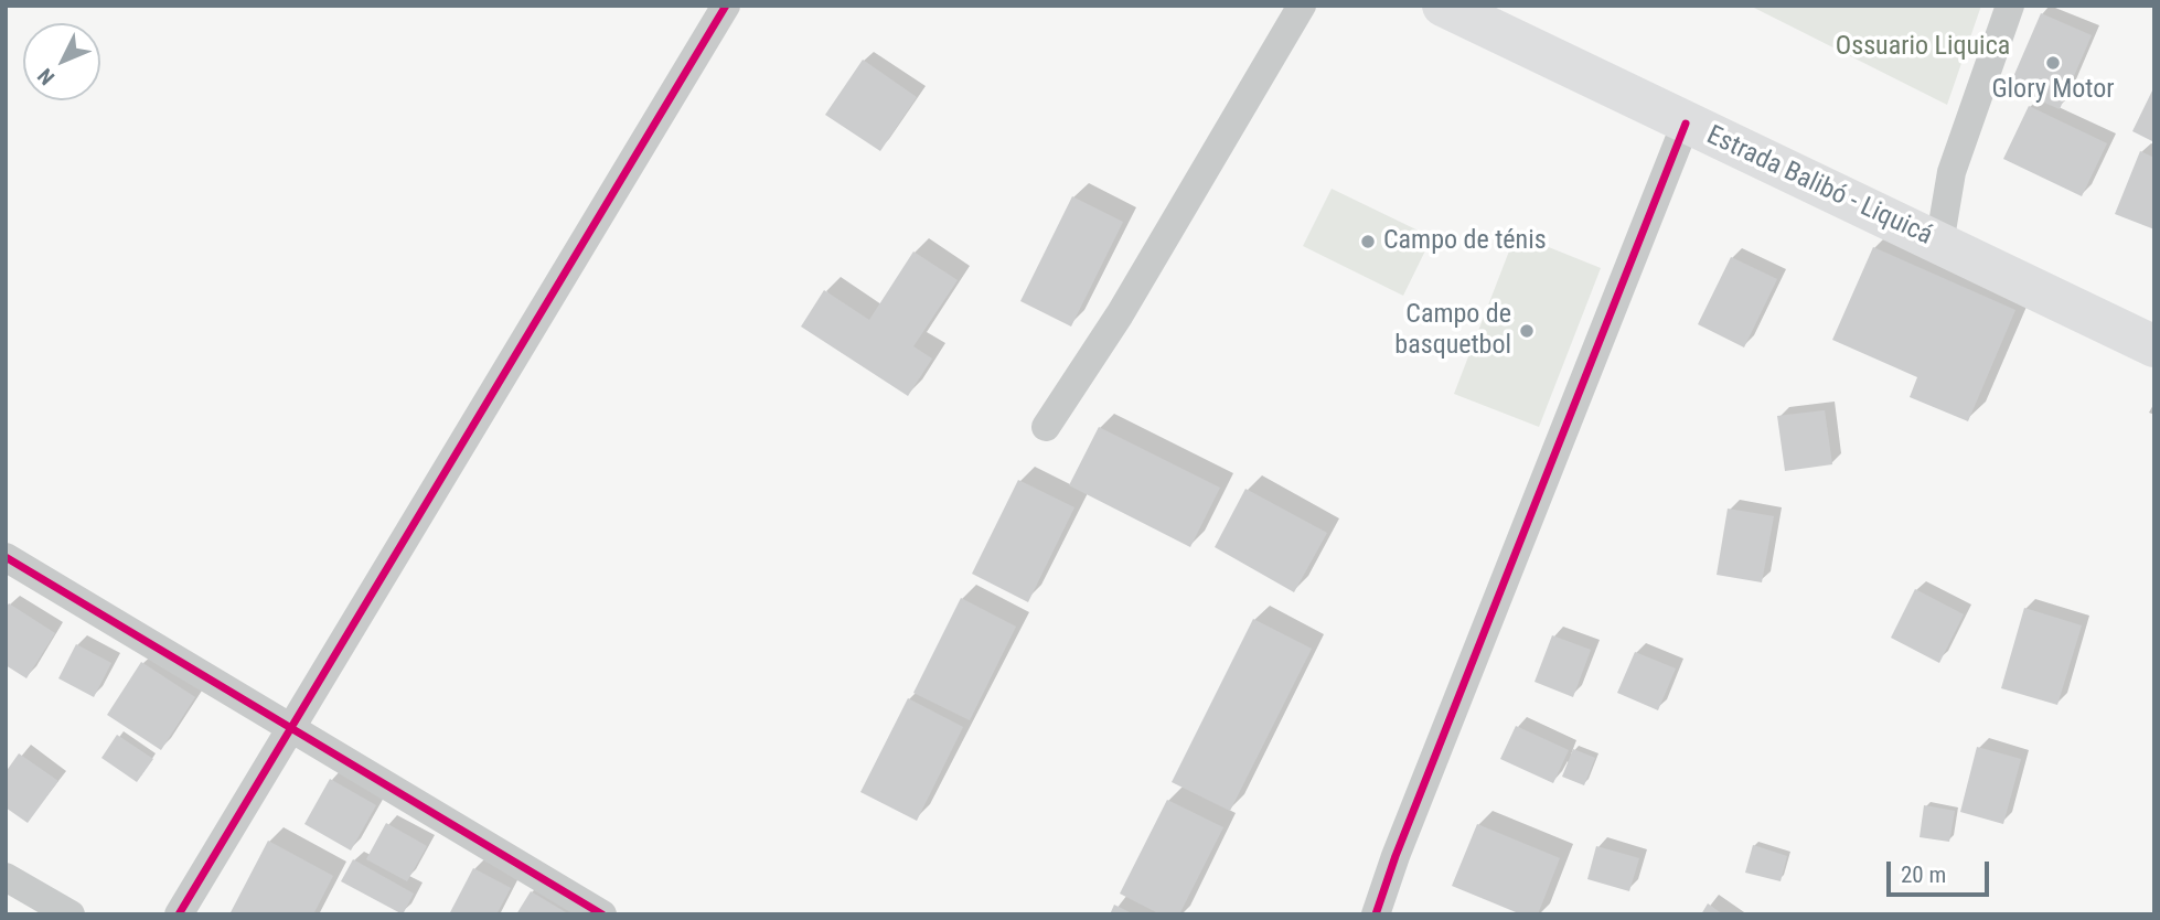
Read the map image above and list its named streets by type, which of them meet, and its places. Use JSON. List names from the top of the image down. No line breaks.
{"streets":{"main road":["Estrada Balibó - Liquicá"]},"parks":["Ossuario Liquica"],"places":["Glory Motor","Campo de ténis","Campo de basquetbol"],"scale_bar":"20 m","north":"bottom left"}
